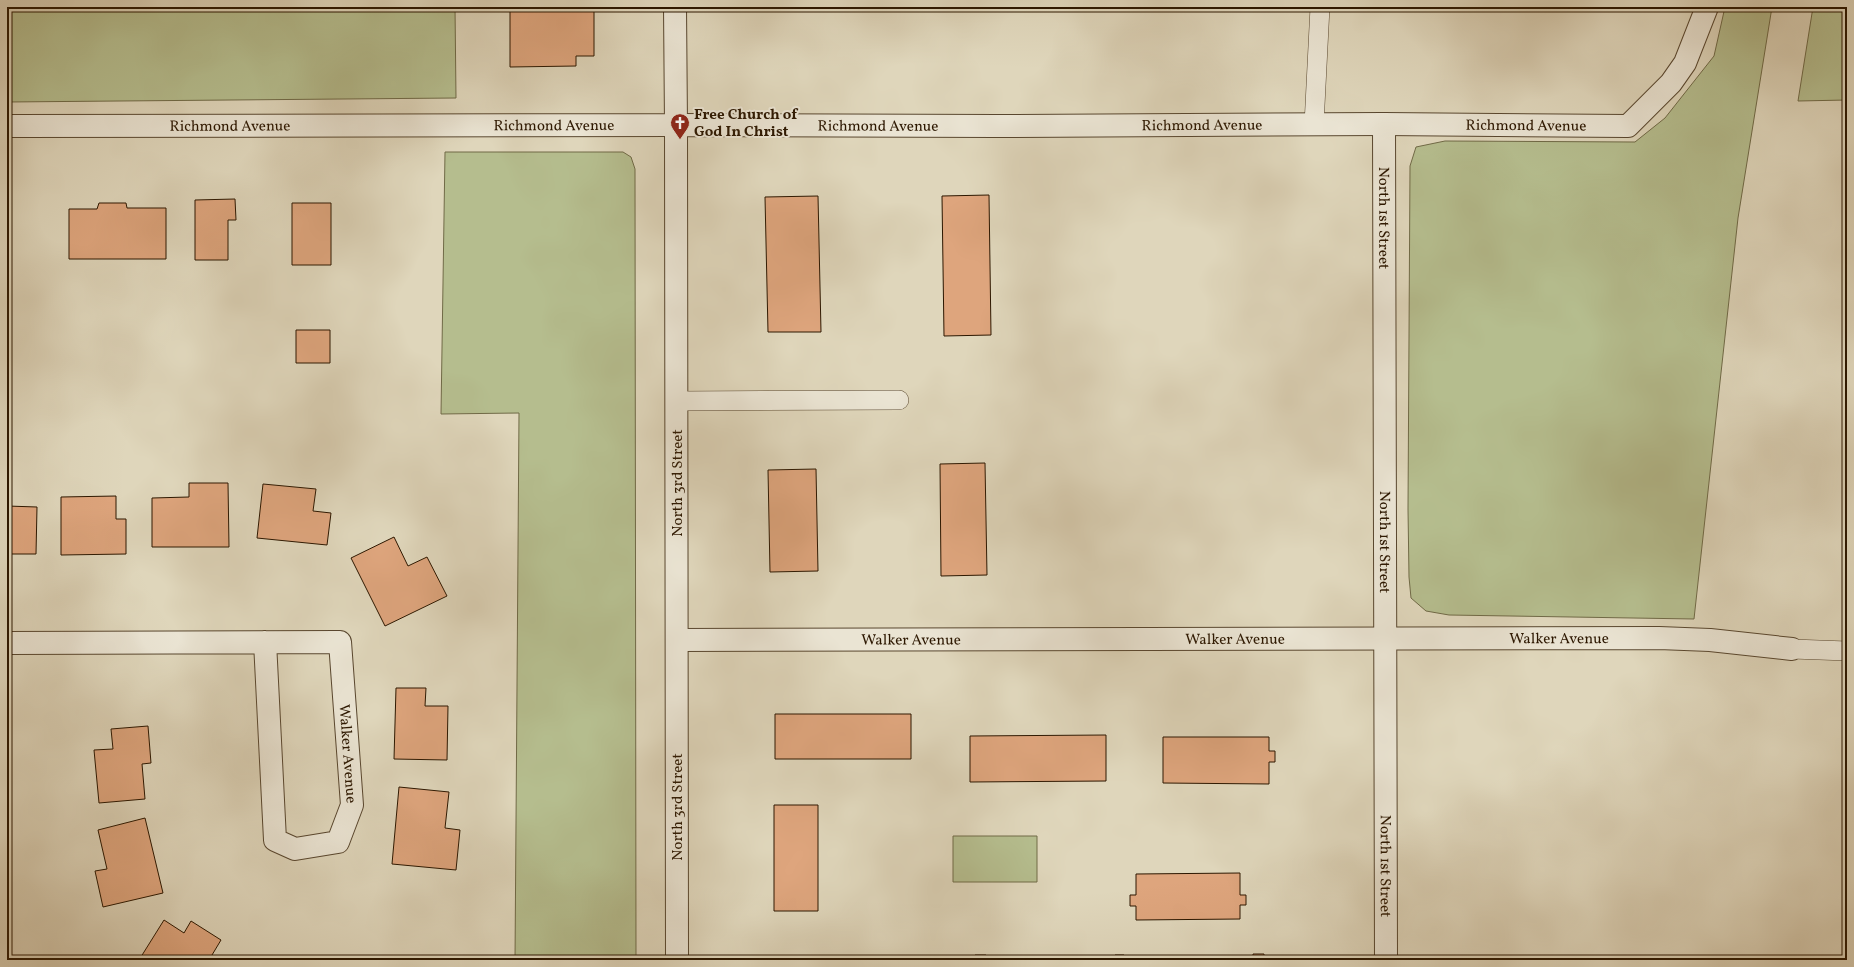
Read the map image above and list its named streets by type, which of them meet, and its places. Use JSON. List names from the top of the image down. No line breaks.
{"streets":{"street":["Richmond Avenue","North 1st Street","North 3rd Street","Walker Avenue"]},"crossings":[["Richmond Avenue","North 1st Street"],["Richmond Avenue","North 3rd Street"],["North 1st Street","Walker Avenue"],["North 3rd Street","Walker Avenue"]],"places":{"church":["Free Church of God In Christ"]}}
